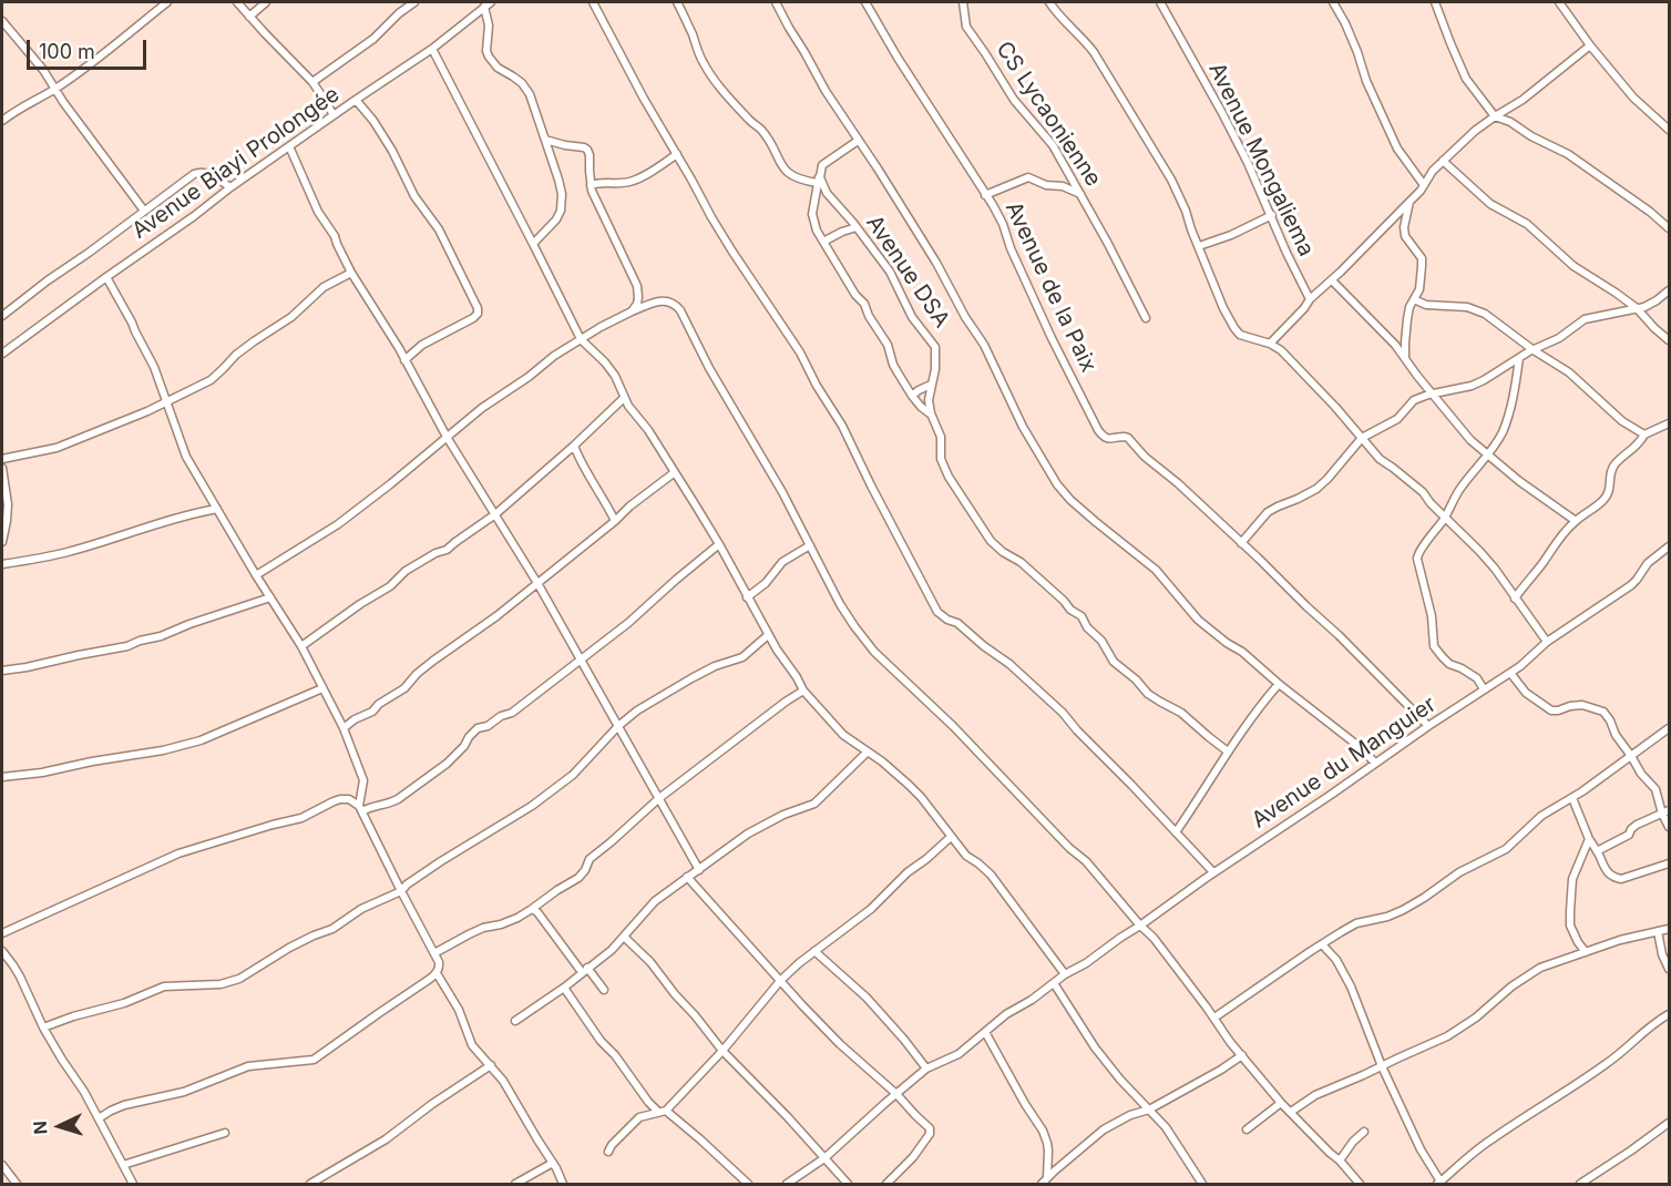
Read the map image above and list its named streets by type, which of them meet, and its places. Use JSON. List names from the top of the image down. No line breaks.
{"streets":{"street":["CS Lycaonienne","Avenue Mongaliema","Avenue Biayi Prolongée","Avenue DSA","Avenue de la Paix","Avenue du Manguier"]},"crossings":[["Avenue de la Paix","Avenue du Manguier"]],"scale_bar":"100 m","north":"left"}
